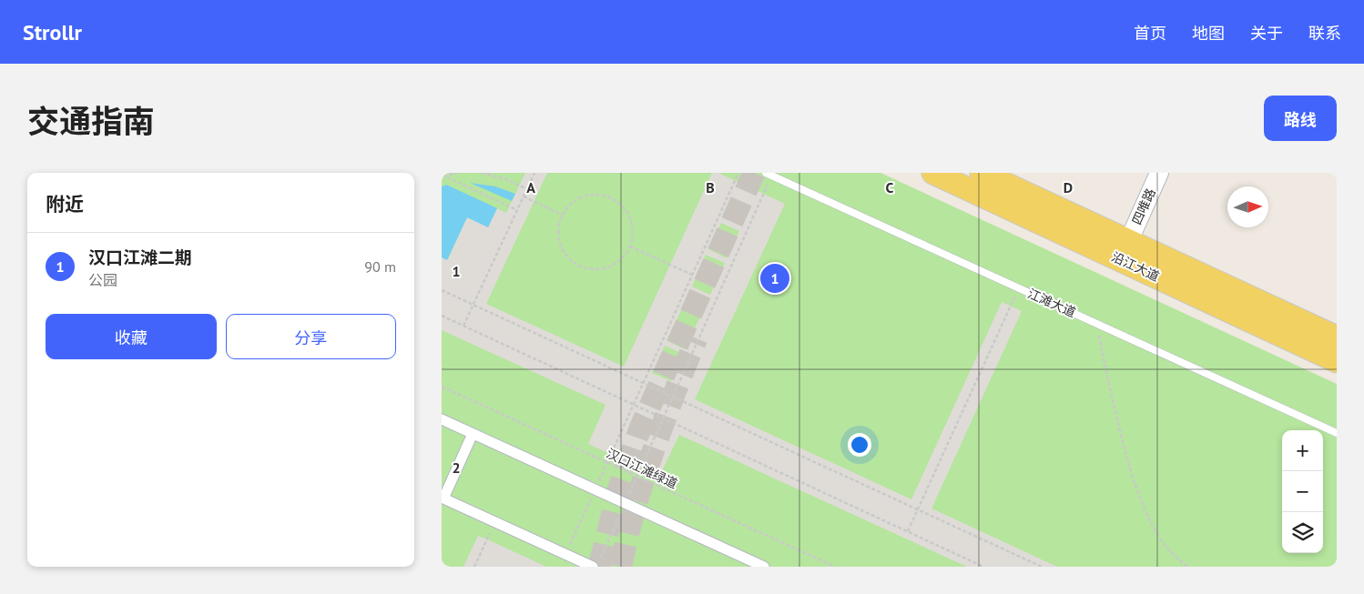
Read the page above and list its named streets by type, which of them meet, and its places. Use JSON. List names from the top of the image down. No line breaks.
{"streets":{"main road":["沿江大道"],"street":["四唯路"],"lane":["江滩大道"],"path":["汉口江滩绿道"]},"crossings":[["四唯路","沿江大道"]],"north":"right","page":{"header":"Strollr","nav":["首页","地图","关于","联系"],"title":"交通指南","buttons":["路线",["收藏","分享"]],"heading":"附近","list":[{"mark":"1","name":"汉口江滩二期","note":"公园","value":"90 m"}],"pins":"1","map_buttons":["+","−"]},"grid":{"columns":["A","B","C","D"],"rows":["1","2"]}}
